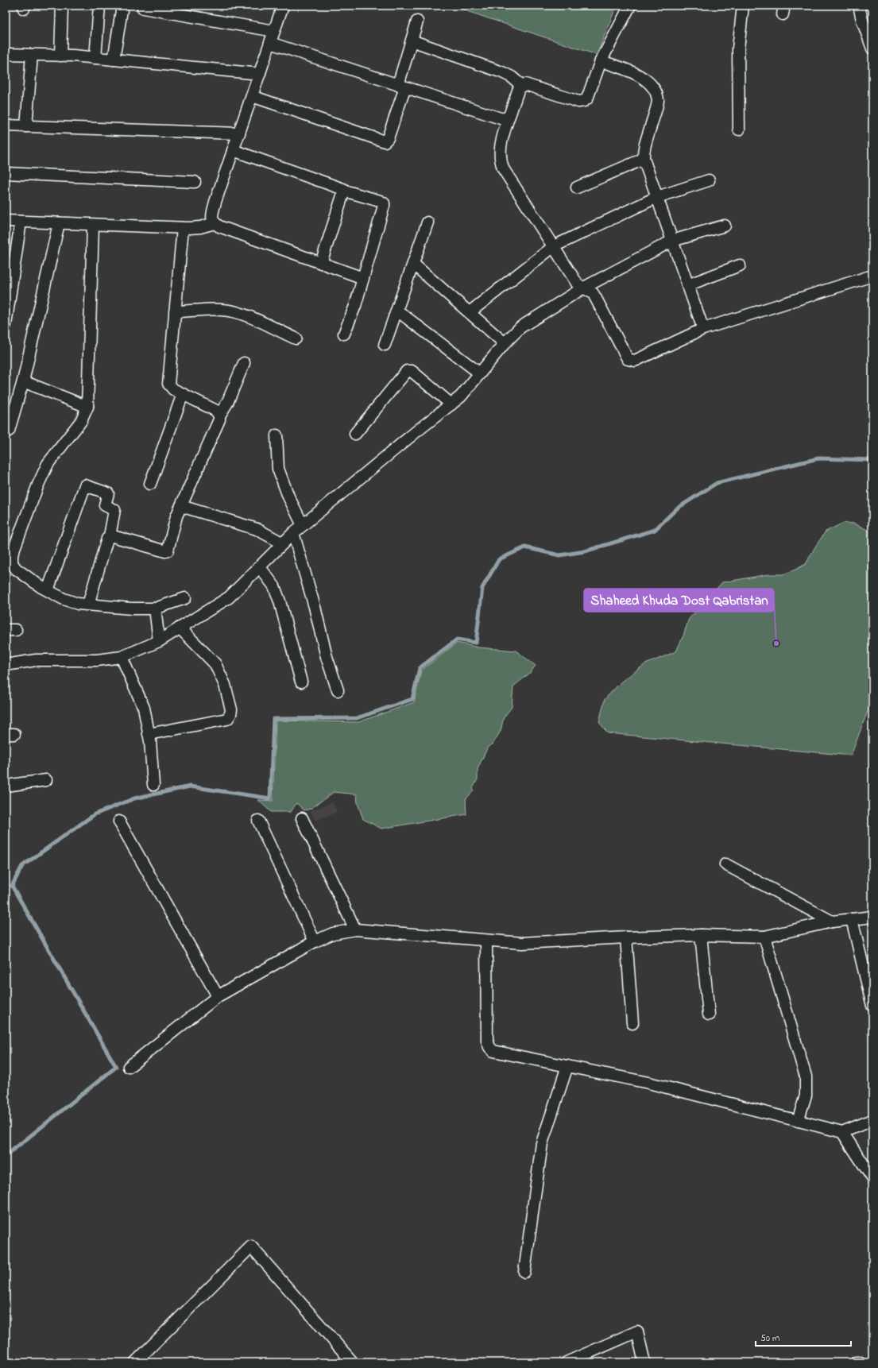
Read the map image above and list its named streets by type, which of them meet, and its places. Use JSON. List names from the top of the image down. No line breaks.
{"places":["Shaheed Khuda Dost Qabristan"],"scale_bar":"50 m"}
